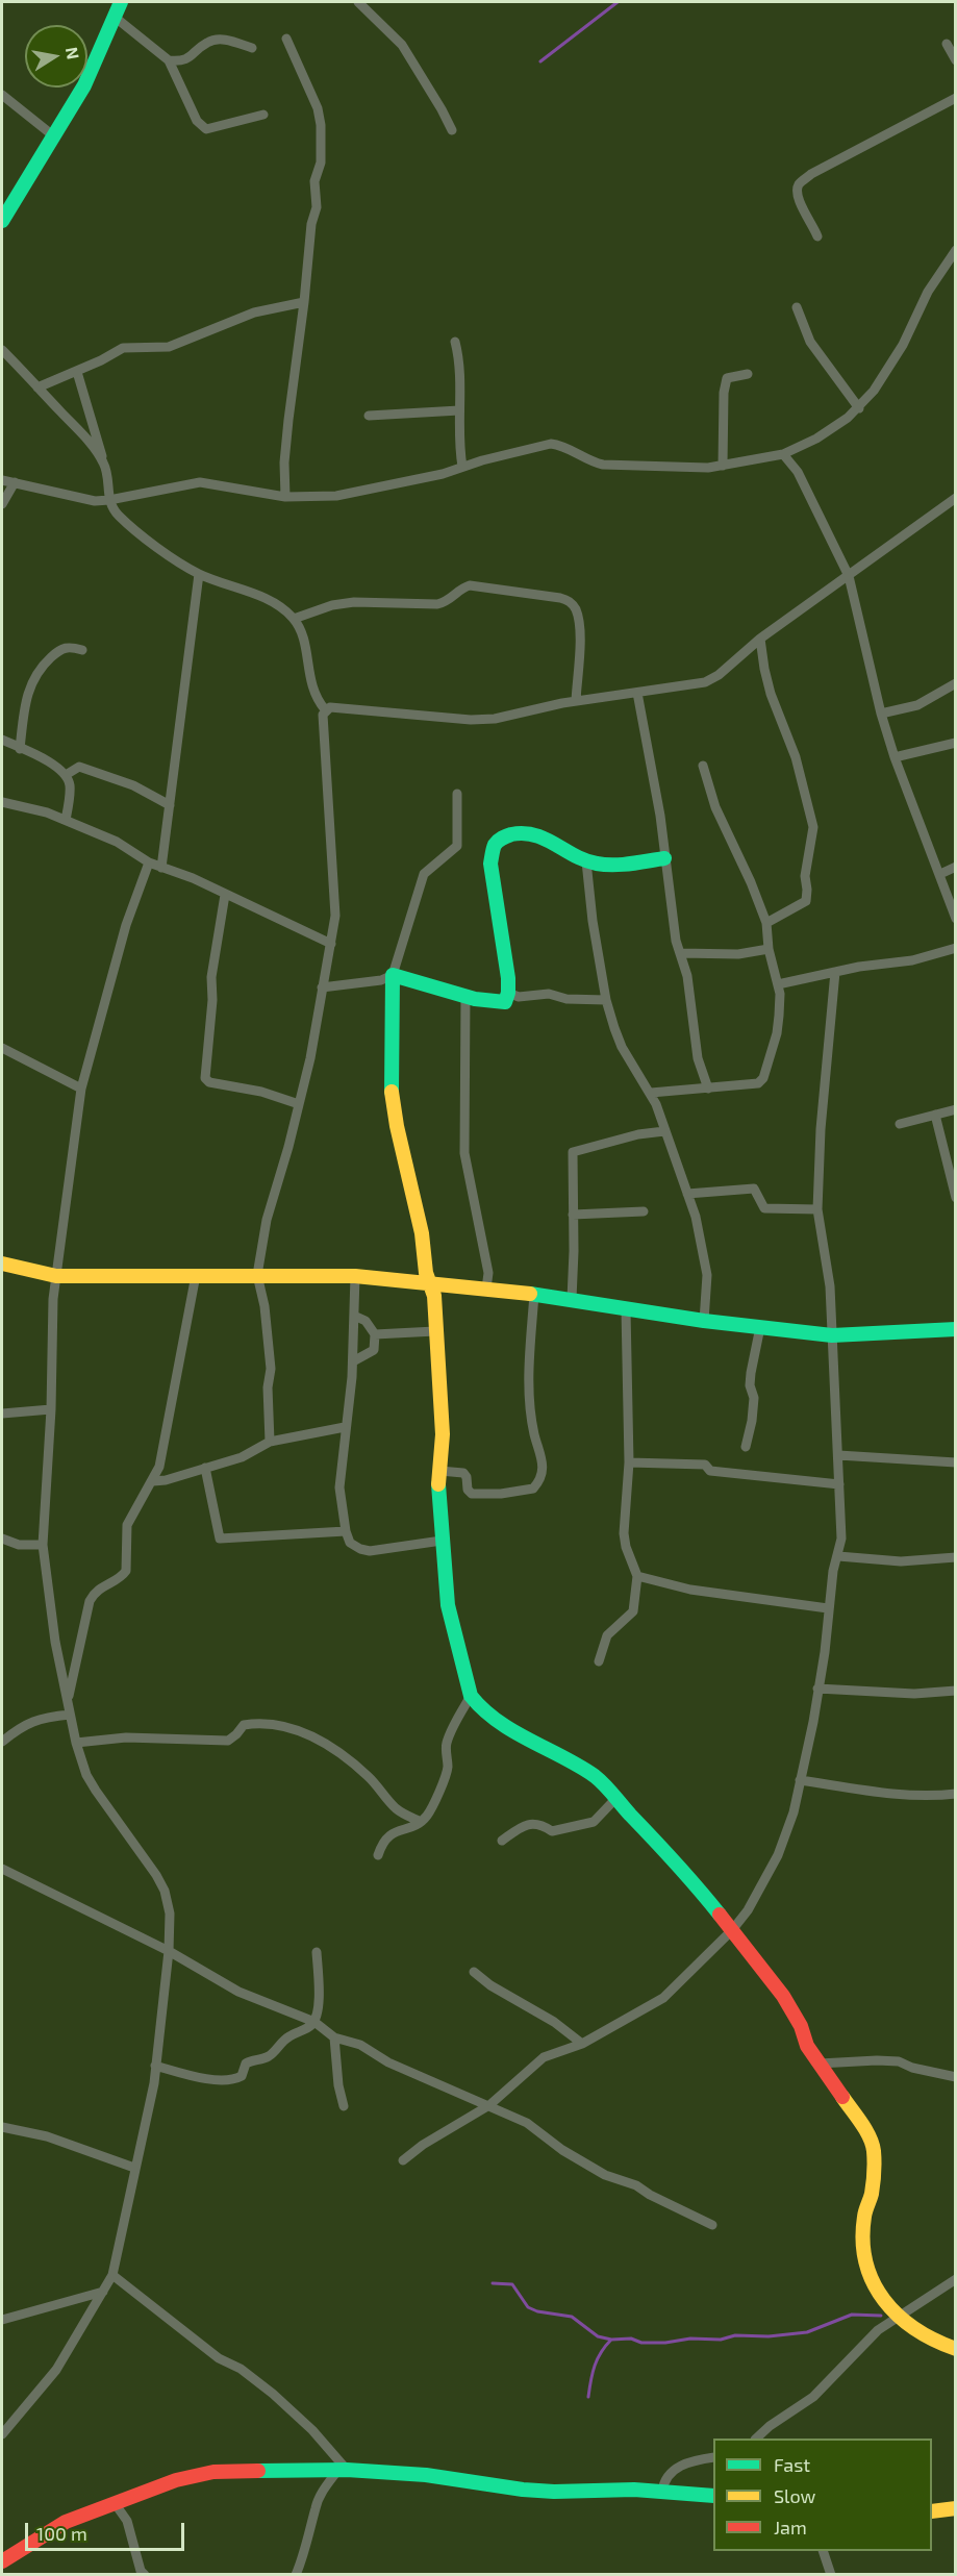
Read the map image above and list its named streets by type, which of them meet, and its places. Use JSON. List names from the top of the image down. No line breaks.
{"legend":["Fast","Slow","Jam"],"scale_bar":"100 m","north":"right"}
